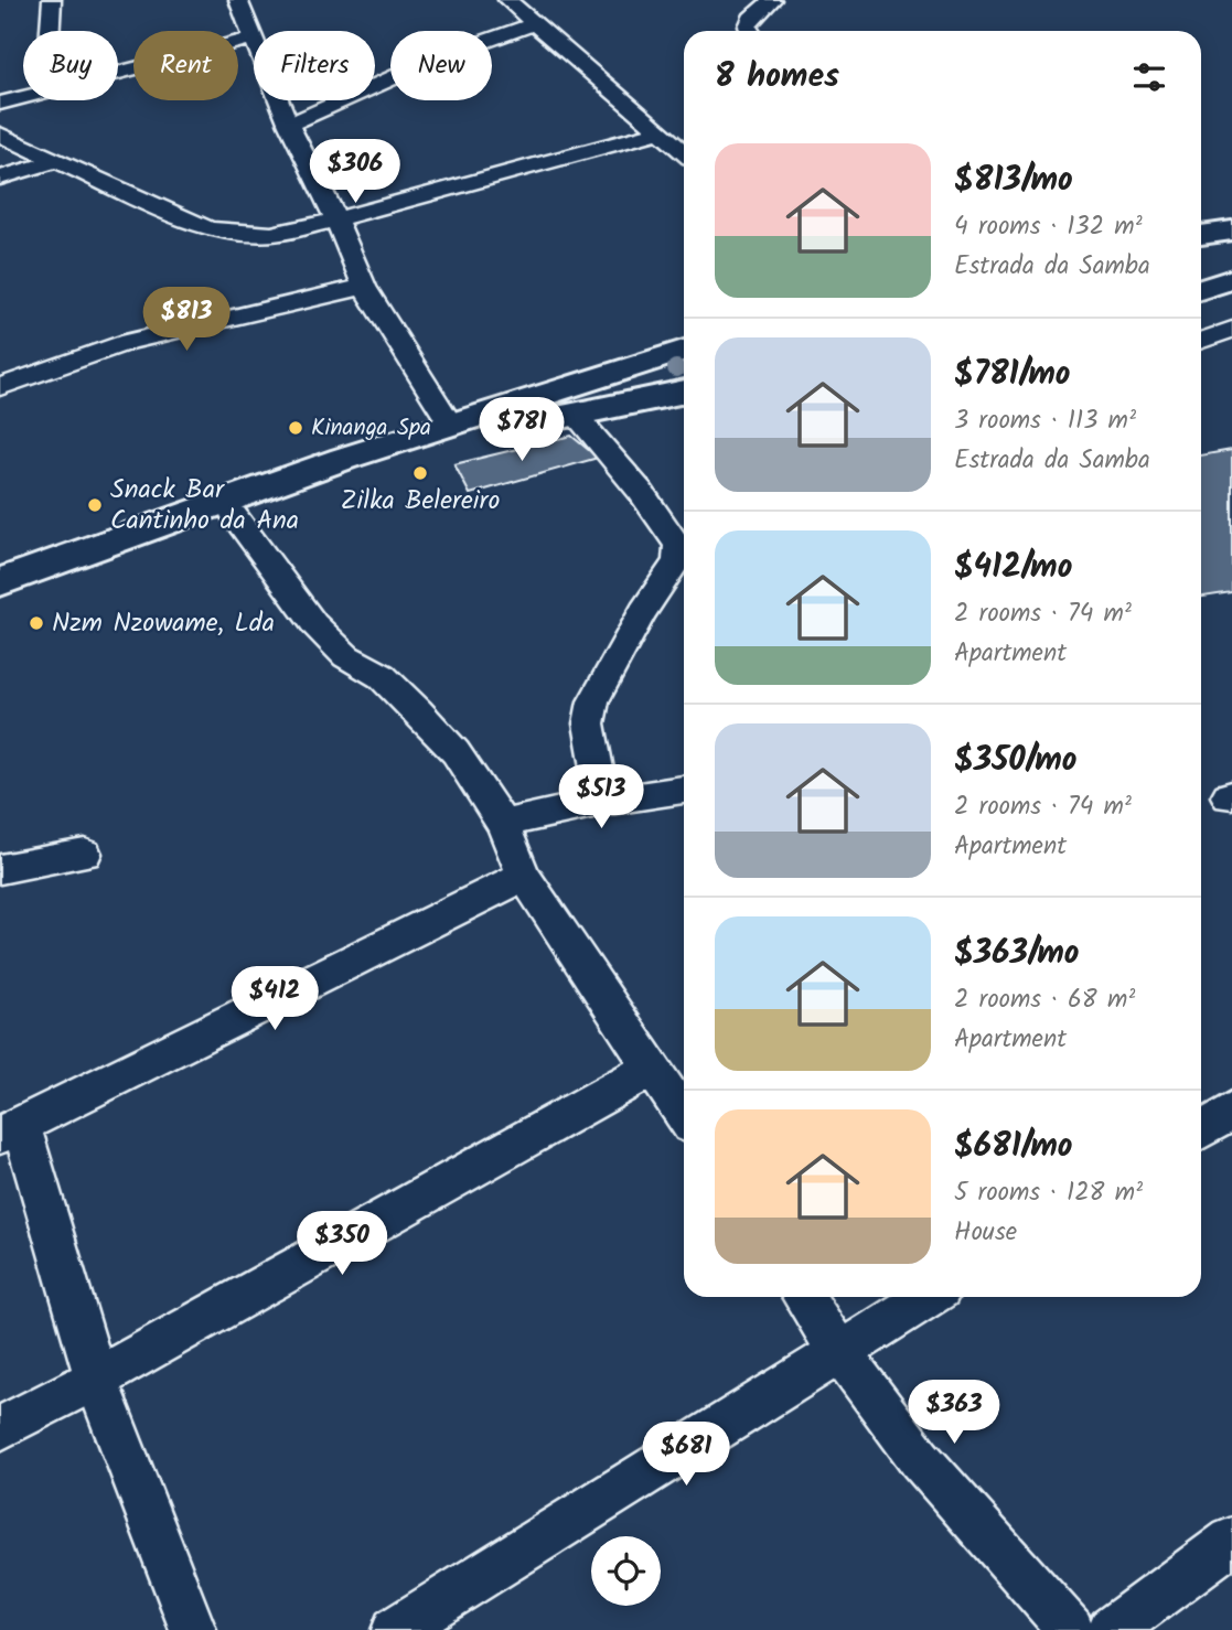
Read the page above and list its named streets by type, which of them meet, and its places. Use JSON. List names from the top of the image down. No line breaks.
{"places":["Kinanga Spa","Zilka Belereiro","Snack Bar Cantinho da Ana","Nzm Nzowame, Lda"],"page":{"chip":["Buy","Rent","Filters","New"],"heading":"8 homes","list":[{"name":"$813/mo","note":"4 rooms · 132 m² · Estrada da Samba"},{"name":"$781/mo","note":"3 rooms · 113 m² · Estrada da Samba"},{"name":"$412/mo","note":"2 rooms · 74 m² · Apartment"},{"name":"$350/mo","note":"2 rooms · 74 m² · Apartment"},{"name":"$363/mo","note":"2 rooms · 68 m² · Apartment"},{"name":"$681/mo","note":"5 rooms · 128 m² · House"}],"price":["$306","$813","$781","$513","$412","$350","$363","$681"]}}
